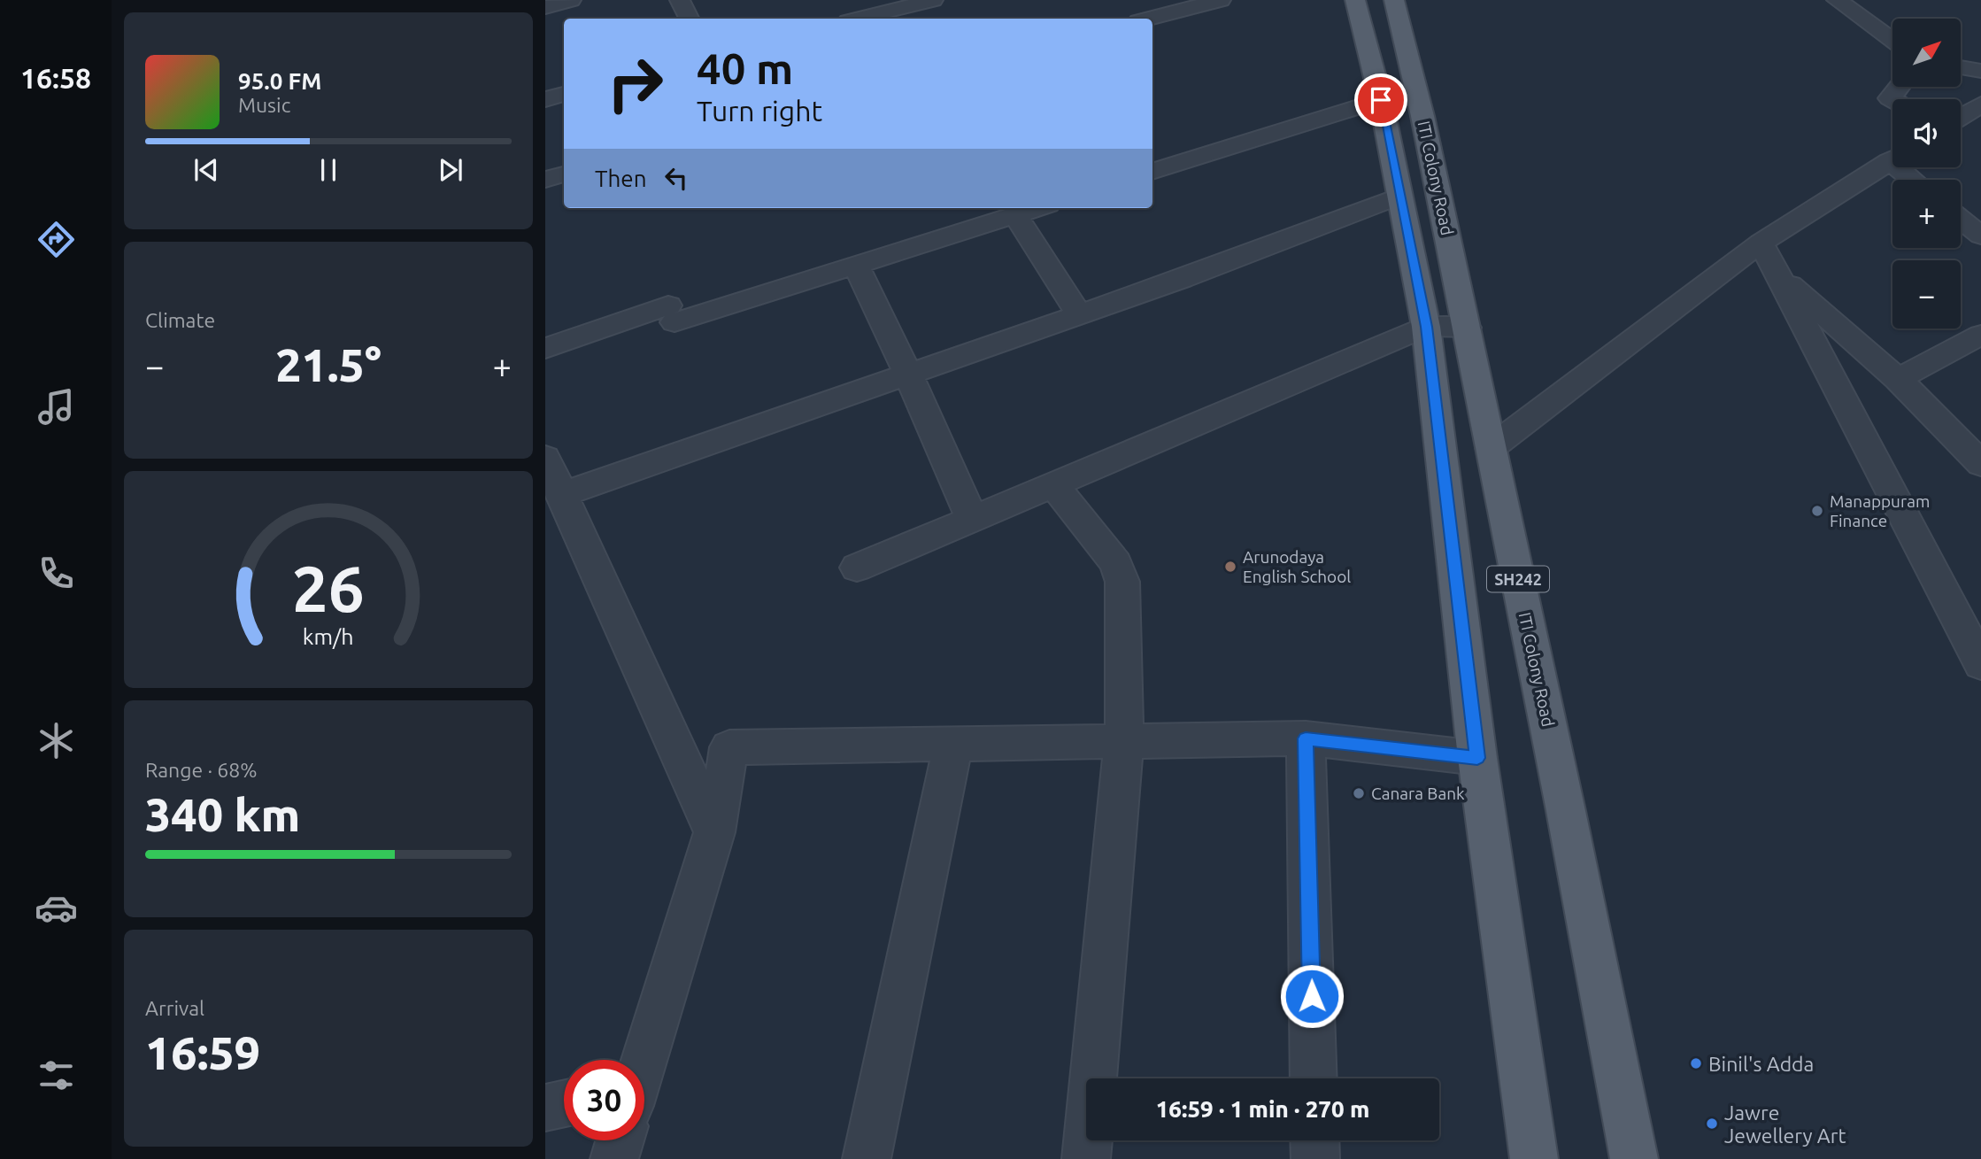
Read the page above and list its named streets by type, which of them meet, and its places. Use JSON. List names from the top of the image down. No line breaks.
{"streets":{"main road":["ITI Colony Road","SH242"]},"places":["Manappuram Finance","Arunodaya English School","Canara Bank","Binil's Adda","Jawre Jewellery Art"],"north":"top right","page":{"tabs":"16:58","map_buttons":["+","−"],"turn":["40 m","Turn right"],"song":["95.0 FM","Music"],"then":"Then","tile":["Climate",["Range · 68%","340 km"],["Arrival","16:59"]],"heat":["−","21.5°","+"],"limit":"30","trip":"16:59 · 1 min · 270 m","gauge":["26","km/h"]}}
